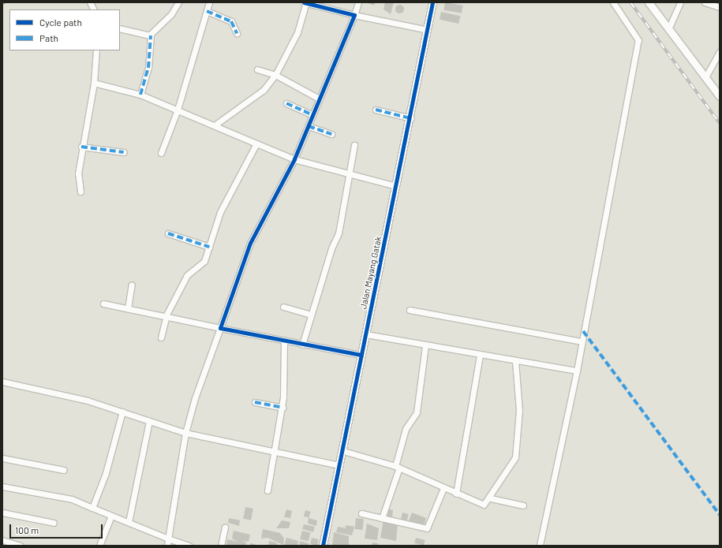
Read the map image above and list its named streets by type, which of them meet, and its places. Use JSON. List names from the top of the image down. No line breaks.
{"streets":{"street":["Jalan Mayang Gatak"]},"legend":["Cycle path","Path"],"scale_bar":"100 m"}
